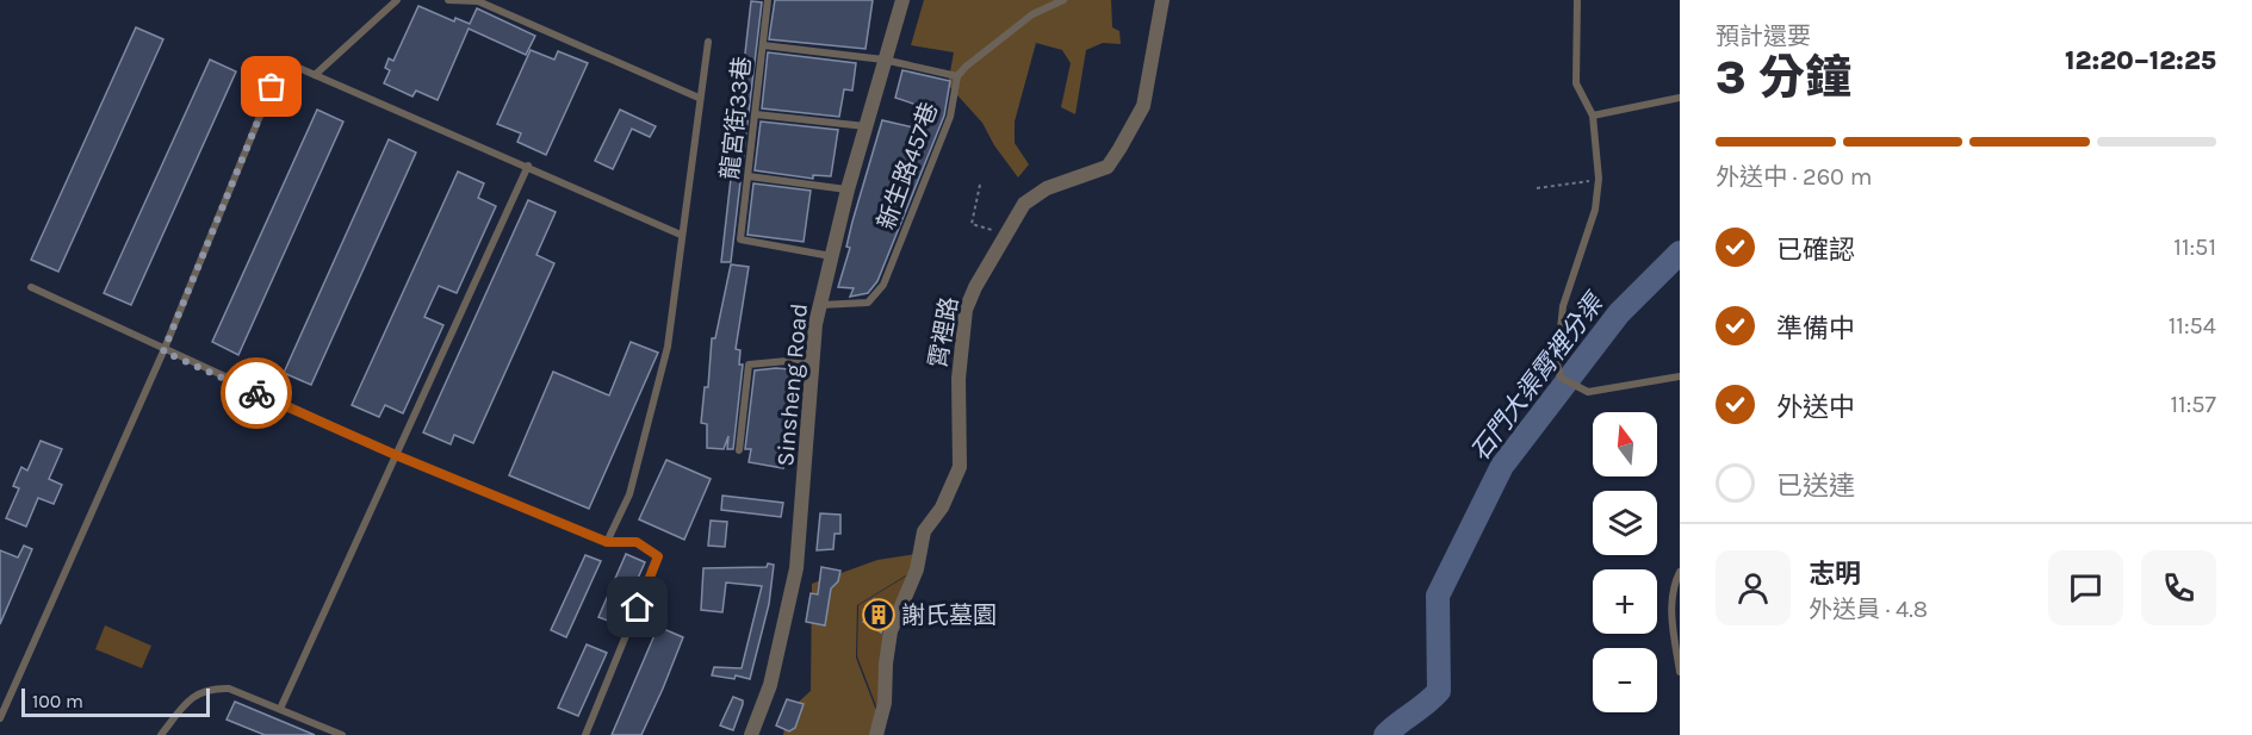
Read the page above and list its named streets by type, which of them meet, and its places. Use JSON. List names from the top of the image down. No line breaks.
{"streets":{"street":["霄裡路","Sinsheng Road"],"lane":["龍宮街33巷","新生路457巷"]},"crossings":[["龍宮街33巷","Sinsheng Road"],["新生路457巷","Sinsheng Road"]],"water":["石門大渠霄裡分渠"],"places":{"building":["謝氏墓園"]},"scale_bar":"100 m","north":"top","page":{"heading":["3 分鐘","預計還要","12:20–12:25"],"panel":["志明","外送員 · 4.8"],"bar":"外送中 · 260 m","list":[["已確認","11:51"],["準備中","11:54"],["外送中","11:57"],"已送達"],"map_buttons":["+","−"],"scale":"100 m"}}
